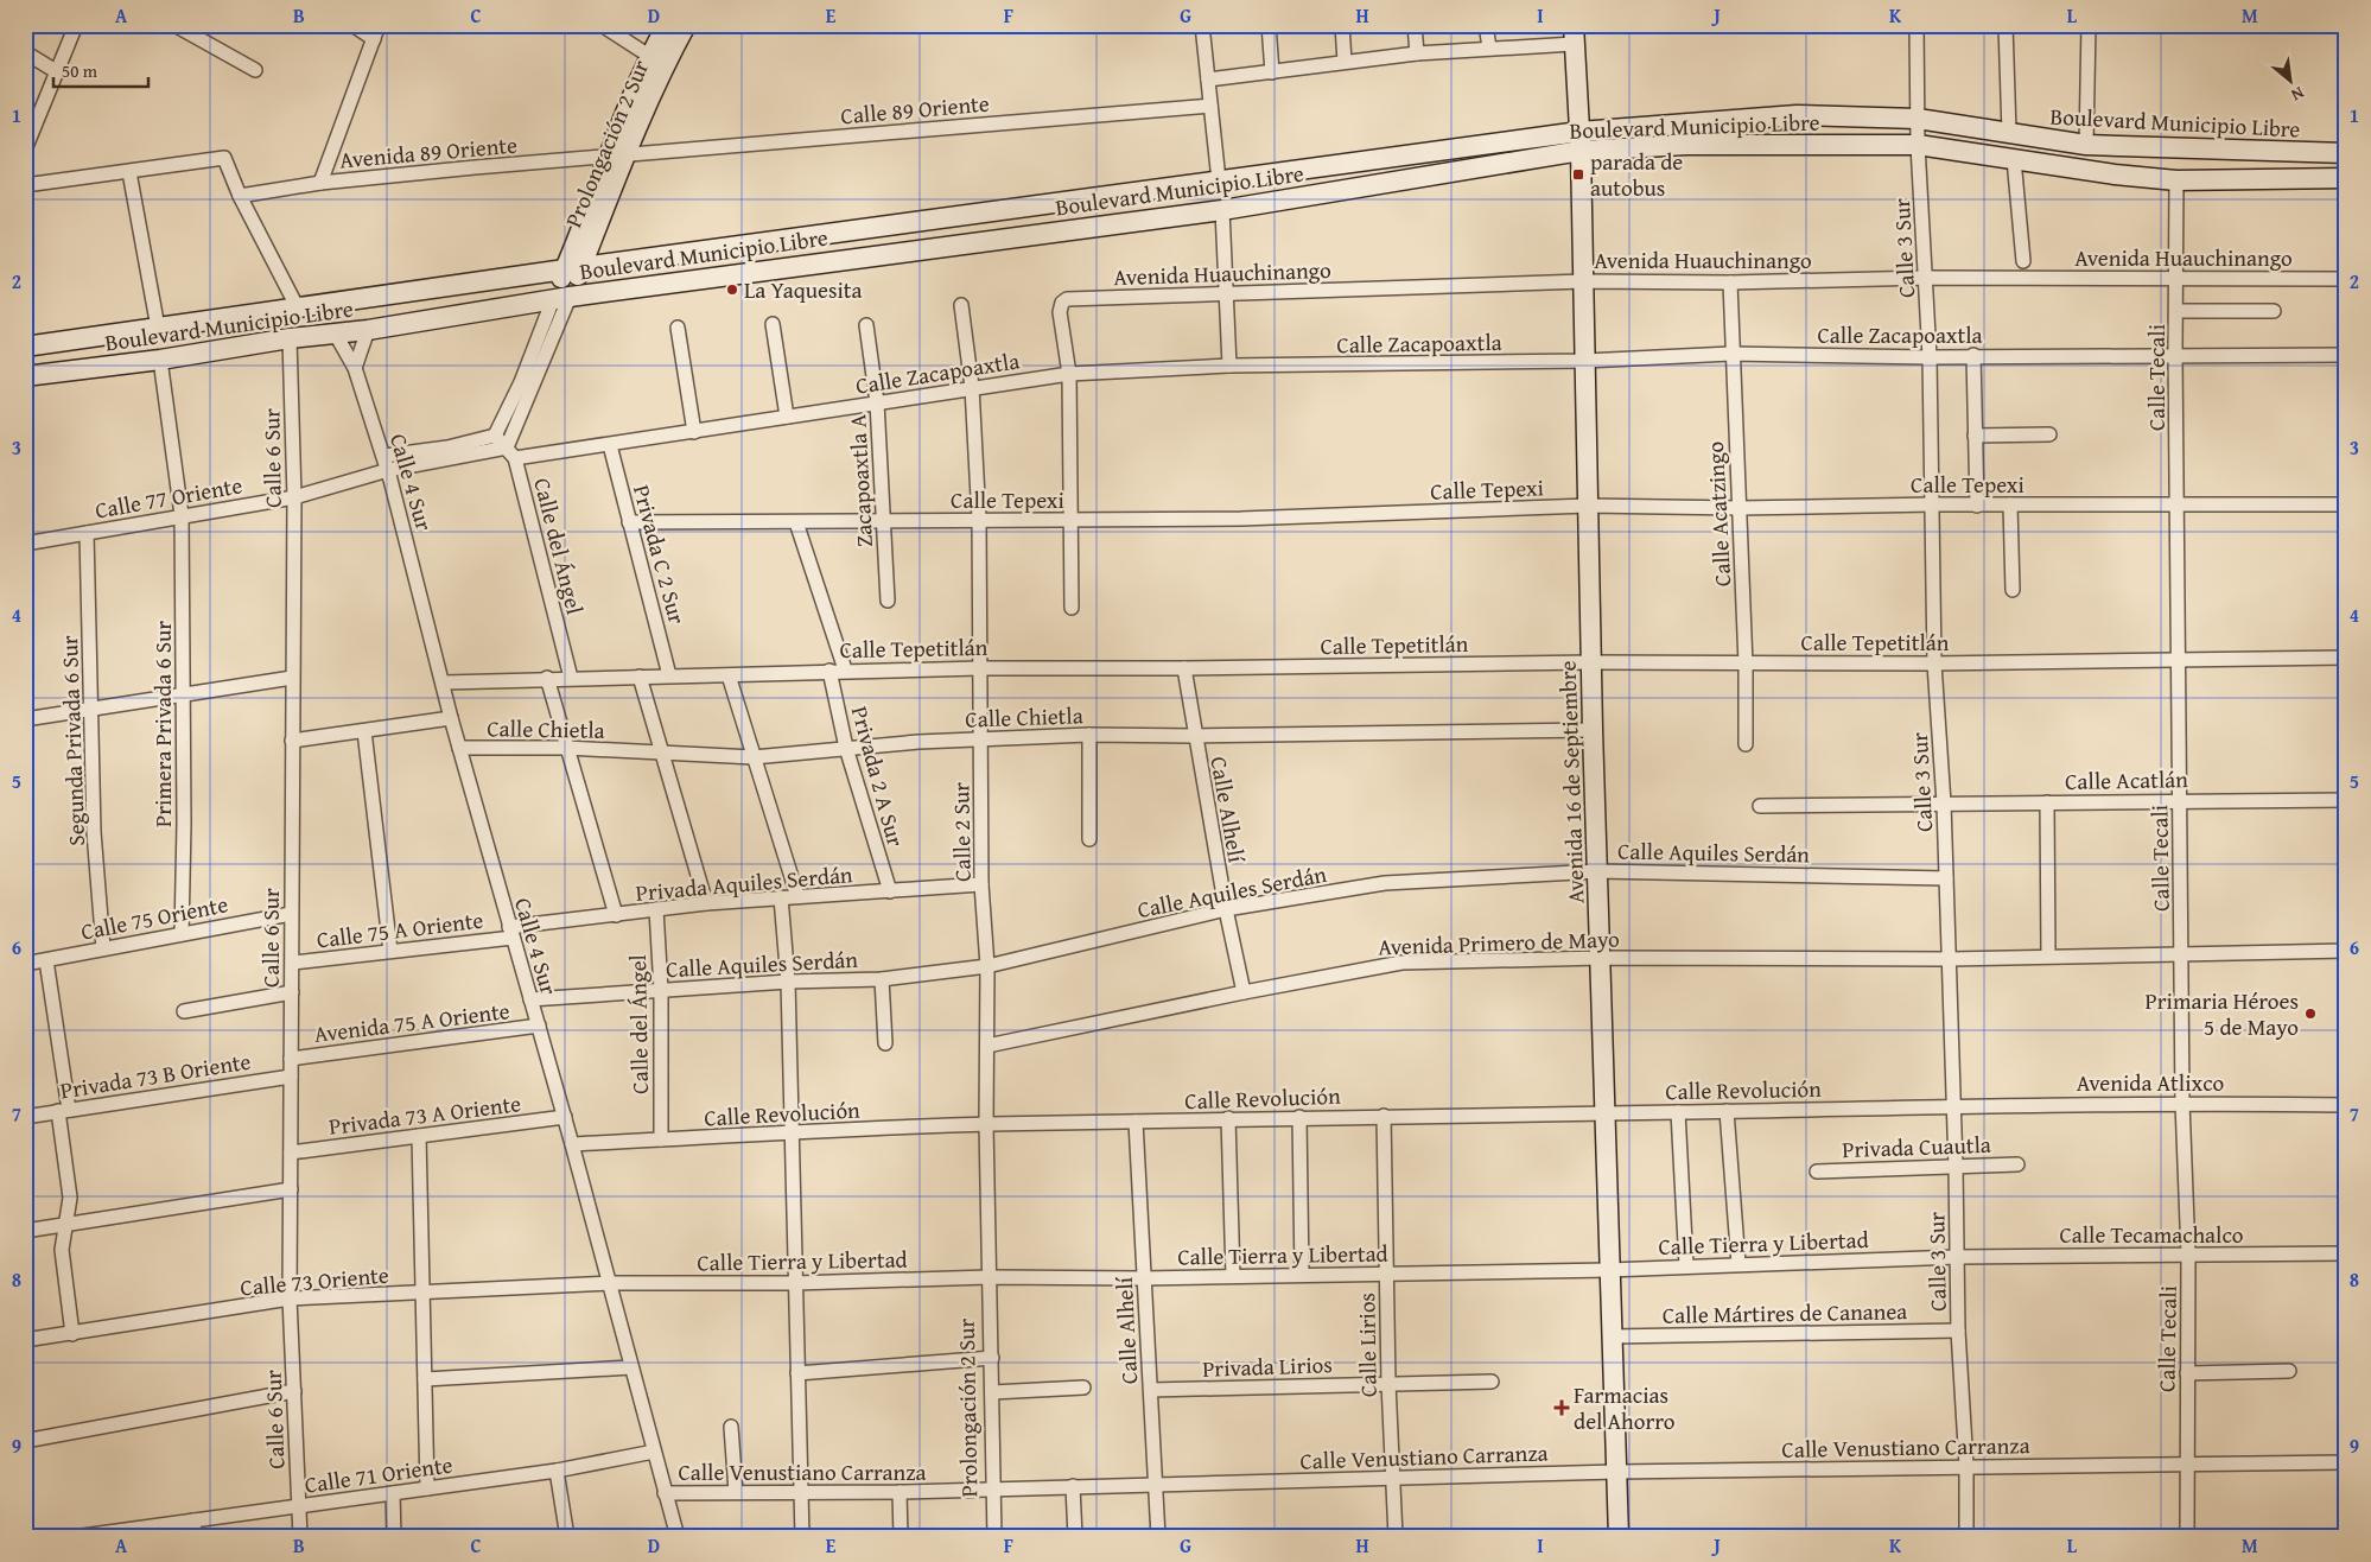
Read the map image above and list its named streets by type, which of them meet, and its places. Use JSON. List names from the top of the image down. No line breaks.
{"streets":{"main road":["Boulevard Municipio Libre","Prolongación 2 Sur","Avenida 16 de Septiembre"],"street":["Calle 89 Oriente","Avenida 89 Oriente","Calle 3 Sur","Avenida Huauchinango","Calle Zacapoaxtla","Calle Tecali","Calle 6 Sur","Zacapoaxtla A","Calle 4 Sur","Calle Tepexi","Calle 77 Oriente","Calle Acatzingo","Calle del Ángel","Privada C 2 Sur","Calle Tepetitlán","Calle Chietla","Primera Privada 6 Sur","Segunda Privada 6 Sur","Privada 2 A Sur","Calle Acatlán","Calle Alhelí","Calle 2 Sur","Calle Aquiles Serdán","Privada Aquiles Serdán","Calle 75 Oriente","Calle 75 A Oriente","Avenida Primero de Mayo","Avenida 75 A Oriente","Privada 73 B Oriente","Avenida Atlixco","Calle Revolución","Privada 73 A Oriente","Privada Cuautla","Calle Tecamachalco","Calle Tierra y Libertad","Calle 73 Oriente","Calle Mártires de Cananea","Calle Lirios","Privada Lirios","Calle Venustiano Carranza","Calle 71 Oriente"]},"crossings":[["Calle 89 Oriente","Prolongación 2 Sur"],["Calle 89 Oriente","Avenida 89 Oriente"],["Boulevard Municipio Libre","Prolongación 2 Sur"],["Boulevard Municipio Libre","Calle 3 Sur"],["Boulevard Municipio Libre","Calle Tecali"],["Boulevard Municipio Libre","Calle 6 Sur"],["Boulevard Municipio Libre","Calle 4 Sur"],["Boulevard Municipio Libre","Primera Privada 6 Sur"],["Boulevard Municipio Libre","Avenida 16 de Septiembre"],["Prolongación 2 Sur","Avenida 89 Oriente"],["Prolongación 2 Sur","Calle Zacapoaxtla"],["Prolongación 2 Sur","Calle del Ángel"],["Prolongación 2 Sur","Calle 2 Sur"],["Prolongación 2 Sur","Calle Tierra y Libertad"],["Prolongación 2 Sur","Calle Venustiano Carranza"],["Calle 3 Sur","Avenida Huauchinango"],["Calle 3 Sur","Calle Zacapoaxtla"],["Calle 3 Sur","Calle Tepexi"],["Calle 3 Sur","Calle Tepetitlán"],["Calle 3 Sur","Calle Acatlán"],["Calle 3 Sur","Calle Aquiles Serdán"],["Calle 3 Sur","Avenida Primero de Mayo"],["Calle 3 Sur","Avenida Atlixco"],["Calle 3 Sur","Calle Revolución"],["Calle 3 Sur","Privada Cuautla"],["Calle 3 Sur","Calle Tecamachalco"],["Calle 3 Sur","Calle Tierra y Libertad"],["Calle 3 Sur","Calle Mártires de Cananea"],["Calle 3 Sur","Calle Venustiano Carranza"],["Avenida Huauchinango","Calle Zacapoaxtla"],["Avenida Huauchinango","Calle Tecali"],["Avenida Huauchinango","Calle Acatzingo"],["Avenida Huauchinango","Avenida 16 de Septiembre"],["Calle Zacapoaxtla","Calle Tecali"],["Calle Zacapoaxtla","Zacapoaxtla A"],["Calle Zacapoaxtla","Calle 4 Sur"],["Calle Zacapoaxtla","Calle 77 Oriente"],["Calle Zacapoaxtla","Calle Acatzingo"],["Calle Zacapoaxtla","Calle del Ángel"],["Calle Zacapoaxtla","Privada C 2 Sur"],["Calle Zacapoaxtla","Avenida 16 de Septiembre"],["Calle Zacapoaxtla","Calle 2 Sur"],["Calle Tecali","Calle Tepexi"],["Calle Tecali","Calle Tepetitlán"],["Calle Tecali","Calle Acatlán"],["Calle Tecali","Avenida Primero de Mayo"],["Calle Tecali","Avenida Atlixco"],["Calle Tecali","Calle Tecamachalco"],["Calle Tecali","Calle Venustiano Carranza"],["Calle 6 Sur","Calle 77 Oriente"],["Calle 6 Sur","Calle 75 Oriente"],["Calle 6 Sur","Calle 75 A Oriente"],["Calle 6 Sur","Avenida 75 A Oriente"],["Calle 6 Sur","Privada 73 B Oriente"],["Calle 6 Sur","Privada 73 A Oriente"],["Calle 6 Sur","Calle 73 Oriente"],["Calle 6 Sur","Calle 71 Oriente"],["Zacapoaxtla A","Calle Tepexi"],["Calle 4 Sur","Calle 77 Oriente"],["Calle 4 Sur","Calle Tepetitlán"],["Calle 4 Sur","Calle Chietla"],["Calle 4 Sur","Calle Aquiles Serdán"],["Calle 4 Sur","Privada Aquiles Serdán"],["Calle 4 Sur","Calle 75 A Oriente"],["Calle 4 Sur","Avenida 75 A Oriente"],["Calle 4 Sur","Calle Revolución"],["Calle 4 Sur","Privada 73 A Oriente"],["Calle 4 Sur","Calle Tierra y Libertad"],["Calle 4 Sur","Calle 73 Oriente"],["Calle 4 Sur","Calle Venustiano Carranza"],["Calle 4 Sur","Calle 71 Oriente"],["Calle Tepexi","Calle Acatzingo"],["Calle Tepexi","Privada C 2 Sur"],["Calle Tepexi","Avenida 16 de Septiembre"],["Calle Tepexi","Calle 2 Sur"],["Calle 77 Oriente","Primera Privada 6 Sur"],["Calle 77 Oriente","Segunda Privada 6 Sur"],["Calle Acatzingo","Calle Tepetitlán"],["Calle del Ángel","Calle Tepetitlán"],["Calle del Ángel","Calle Aquiles Serdán"],["Calle del Ángel","Privada Aquiles Serdán"],["Calle del Ángel","Calle Revolución"],["Privada C 2 Sur","Calle Tepetitlán"],["Calle Tepetitlán","Privada 2 A Sur"],["Calle Tepetitlán","Avenida 16 de Septiembre"],["Calle Tepetitlán","Calle Alhelí"],["Calle Tepetitlán","Calle 2 Sur"],["Calle Chietla","Privada 2 A Sur"],["Calle Chietla","Avenida 16 de Septiembre"],["Calle Chietla","Calle Alhelí"],["Calle Chietla","Calle 2 Sur"],["Primera Privada 6 Sur","Calle 75 Oriente"],["Segunda Privada 6 Sur","Calle 75 Oriente"],["Privada 2 A Sur","Privada Aquiles Serdán"],["Avenida 16 de Septiembre","Calle Aquiles Serdán"],["Avenida 16 de Septiembre","Avenida Primero de Mayo"],["Avenida 16 de Septiembre","Calle Revolución"],["Avenida 16 de Septiembre","Calle Tierra y Libertad"],["Avenida 16 de Septiembre","Calle Mártires de Cananea"],["Avenida 16 de Septiembre","Calle Venustiano Carranza"],["Calle Alhelí","Calle Aquiles Serdán"],["Calle Alhelí","Avenida Primero de Mayo"],["Calle Alhelí","Calle Revolución"],["Calle Alhelí","Calle Tierra y Libertad"],["Calle Alhelí","Privada Lirios"],["Calle Alhelí","Calle Venustiano Carranza"],["Calle 2 Sur","Calle Aquiles Serdán"],["Calle 2 Sur","Privada Aquiles Serdán"],["Calle 2 Sur","Avenida Primero de Mayo"],["Calle 2 Sur","Calle Revolución"],["Calle 2 Sur","Calle Tierra y Libertad"],["Privada Aquiles Serdán","Calle 75 A Oriente"],["Avenida Atlixco","Calle Revolución"],["Calle Revolución","Calle Lirios"],["Calle Tecamachalco","Calle Tierra y Libertad"],["Calle Tierra y Libertad","Calle 73 Oriente"],["Calle Tierra y Libertad","Calle Lirios"],["Calle Lirios","Privada Lirios"],["Calle Lirios","Calle Venustiano Carranza"]],"places":{"transit":["parada de autobus"],"other":["La Yaquesita","Primaria Héroes 5 de Mayo"],"health":["Farmacias del Ahorro"]},"scale_bar":"50 m","north":"bottom right","grid":{"columns":["A","B","C","D","E","F","G","H","I","J","K","L","M"],"rows":["1","2","3","4","5","6","7","8","9"]}}
